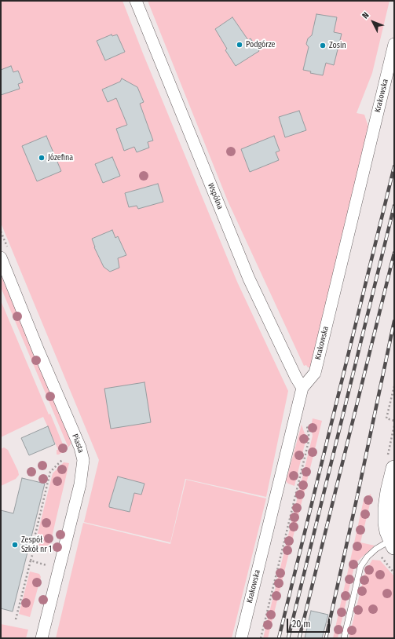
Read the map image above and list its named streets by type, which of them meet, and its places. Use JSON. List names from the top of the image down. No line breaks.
{"streets":{"street":["Krakowska","Wspólna","Piasta"]},"crossings":[["Krakowska","Wspólna"]],"places":["Podgórze","Zosin","Józefina","Zespół Szkół nr 1"],"scale_bar":"20 m","north":"top left"}
